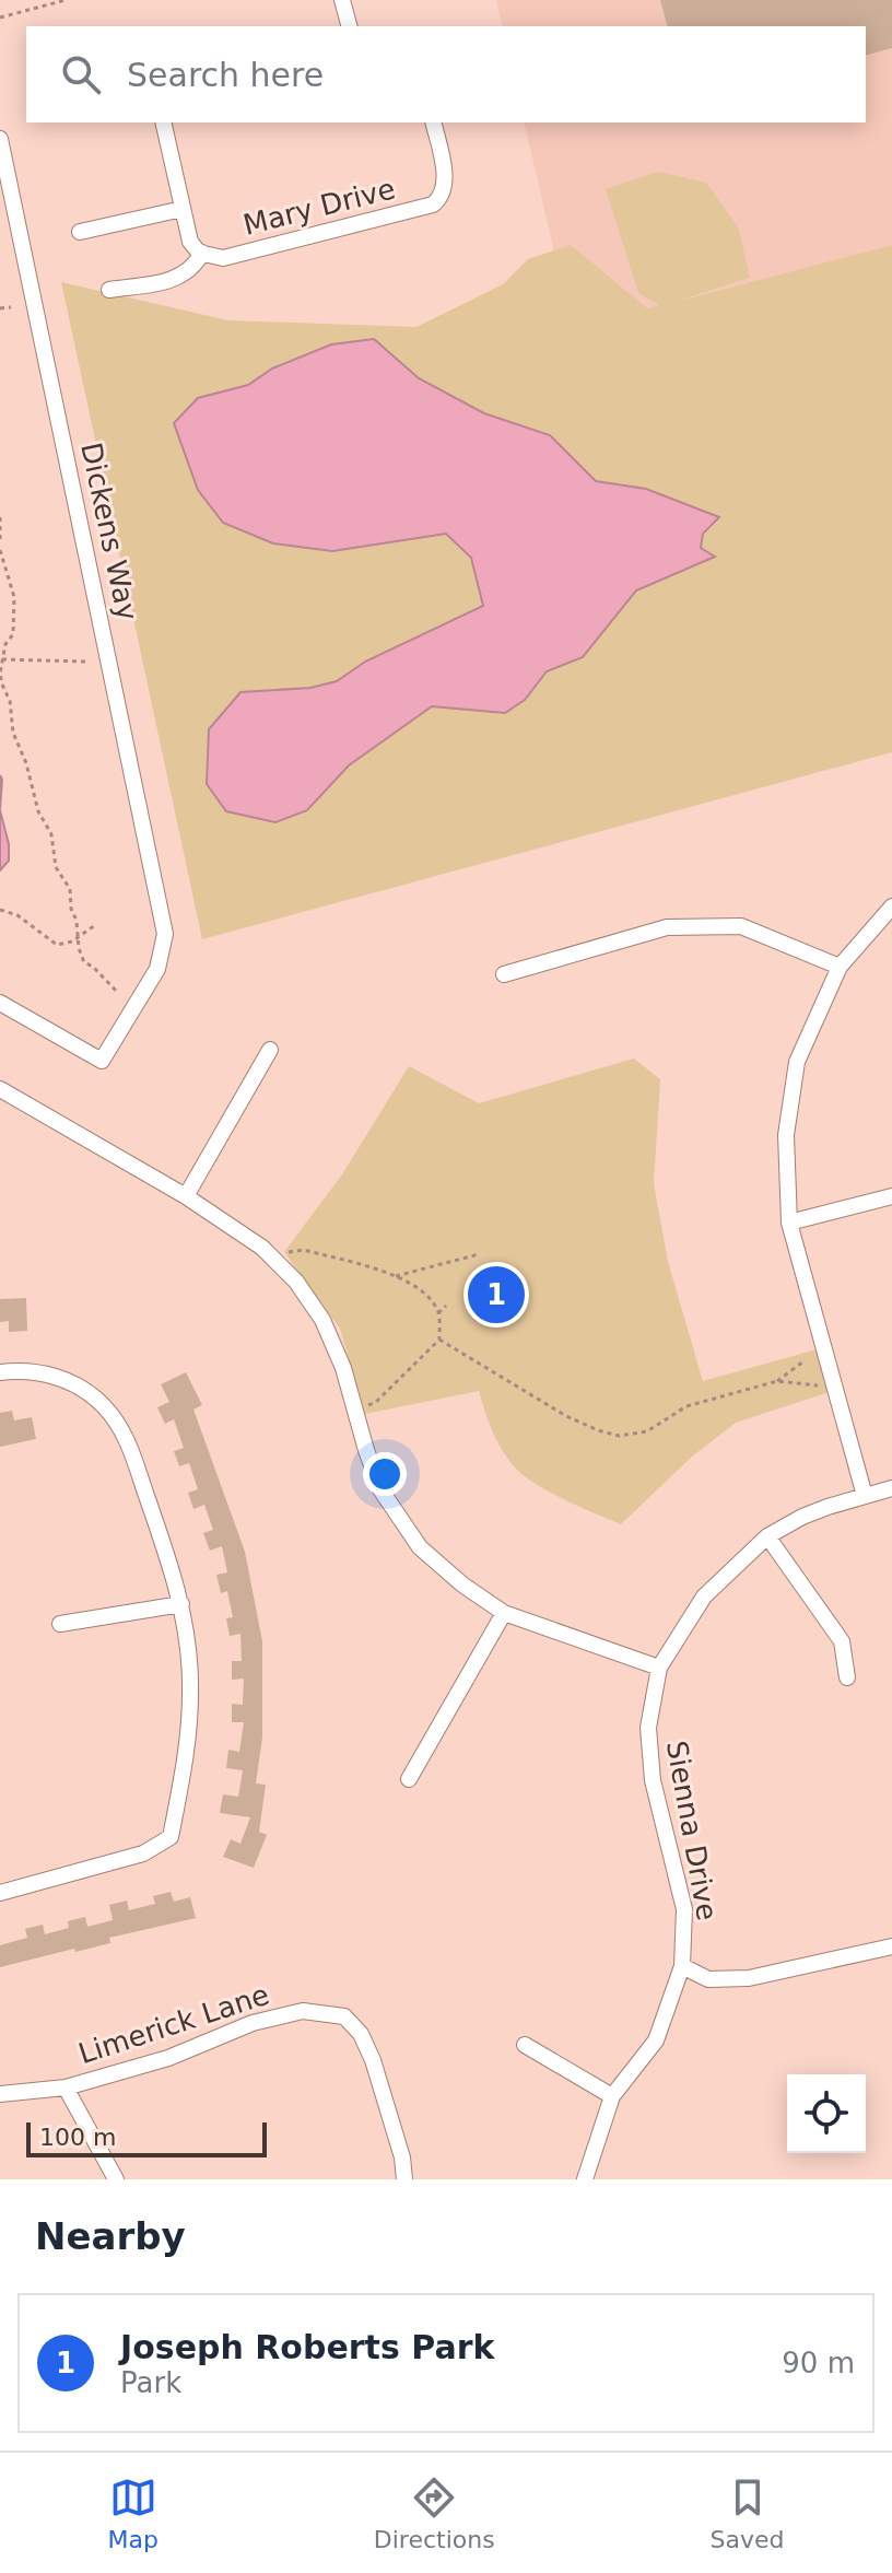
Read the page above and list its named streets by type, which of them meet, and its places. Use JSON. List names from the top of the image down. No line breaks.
{"streets":{"street":["Mary Drive","Dickens Way","Sienna Drive","Limerick Lane"]},"scale_bar":"100 m","page":{"search":"Search here","pins":"1","scale":"100 m","heading":"Nearby","list":[{"mark":"1","name":"Joseph Roberts Park","note":"Park","value":"90 m"}],"nav":["Map","Directions","Saved"]}}
